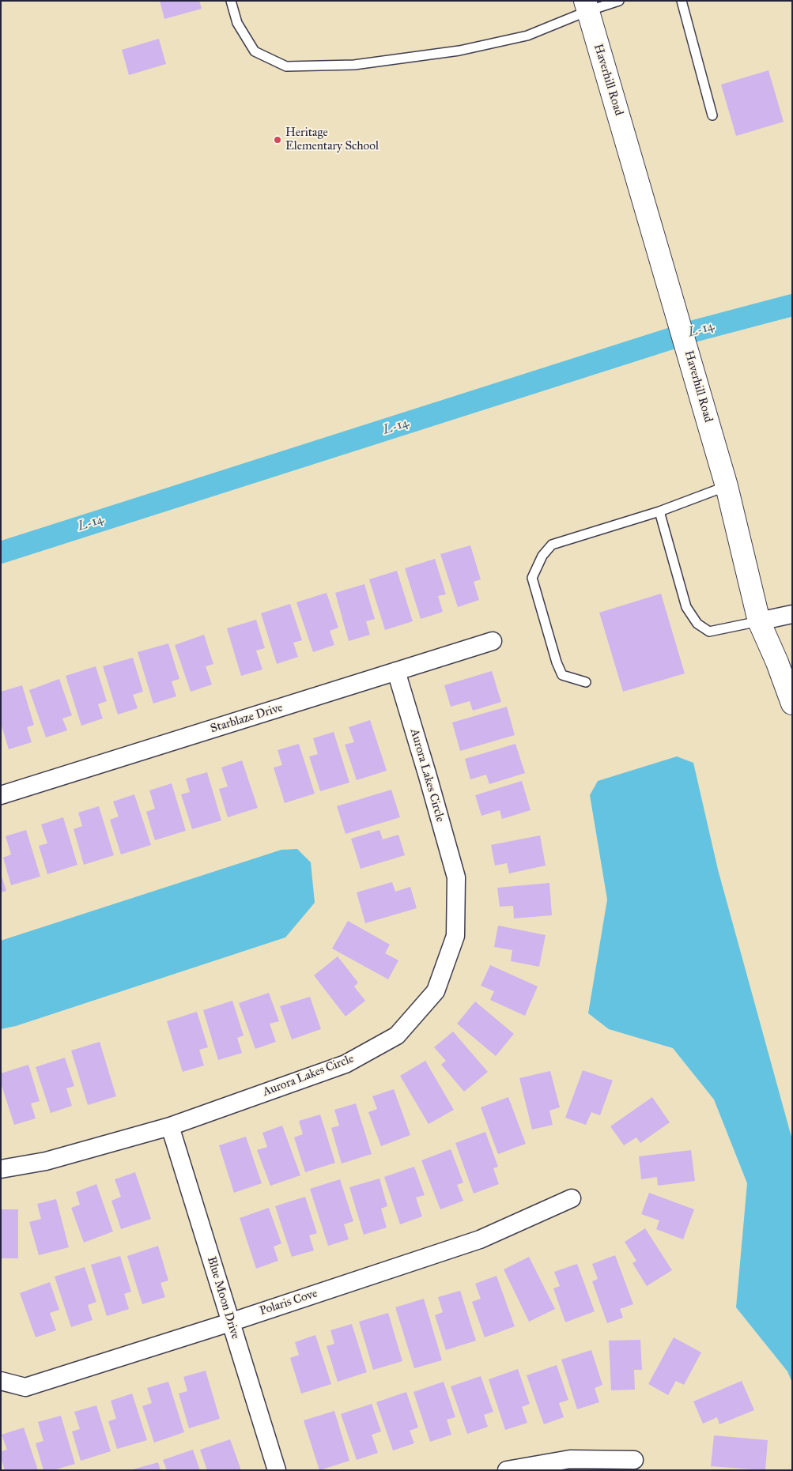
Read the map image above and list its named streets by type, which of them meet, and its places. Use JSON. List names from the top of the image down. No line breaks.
{"streets":{"street":["Haverhill Road","Starblaze Drive","Aurora Lakes Circle","Blue Moon Drive","Polaris Cove"]},"crossings":[["Starblaze Drive","Aurora Lakes Circle"],["Aurora Lakes Circle","Blue Moon Drive"],["Blue Moon Drive","Polaris Cove"]],"water":["L-14"],"places":["Heritage Elementary School"]}
